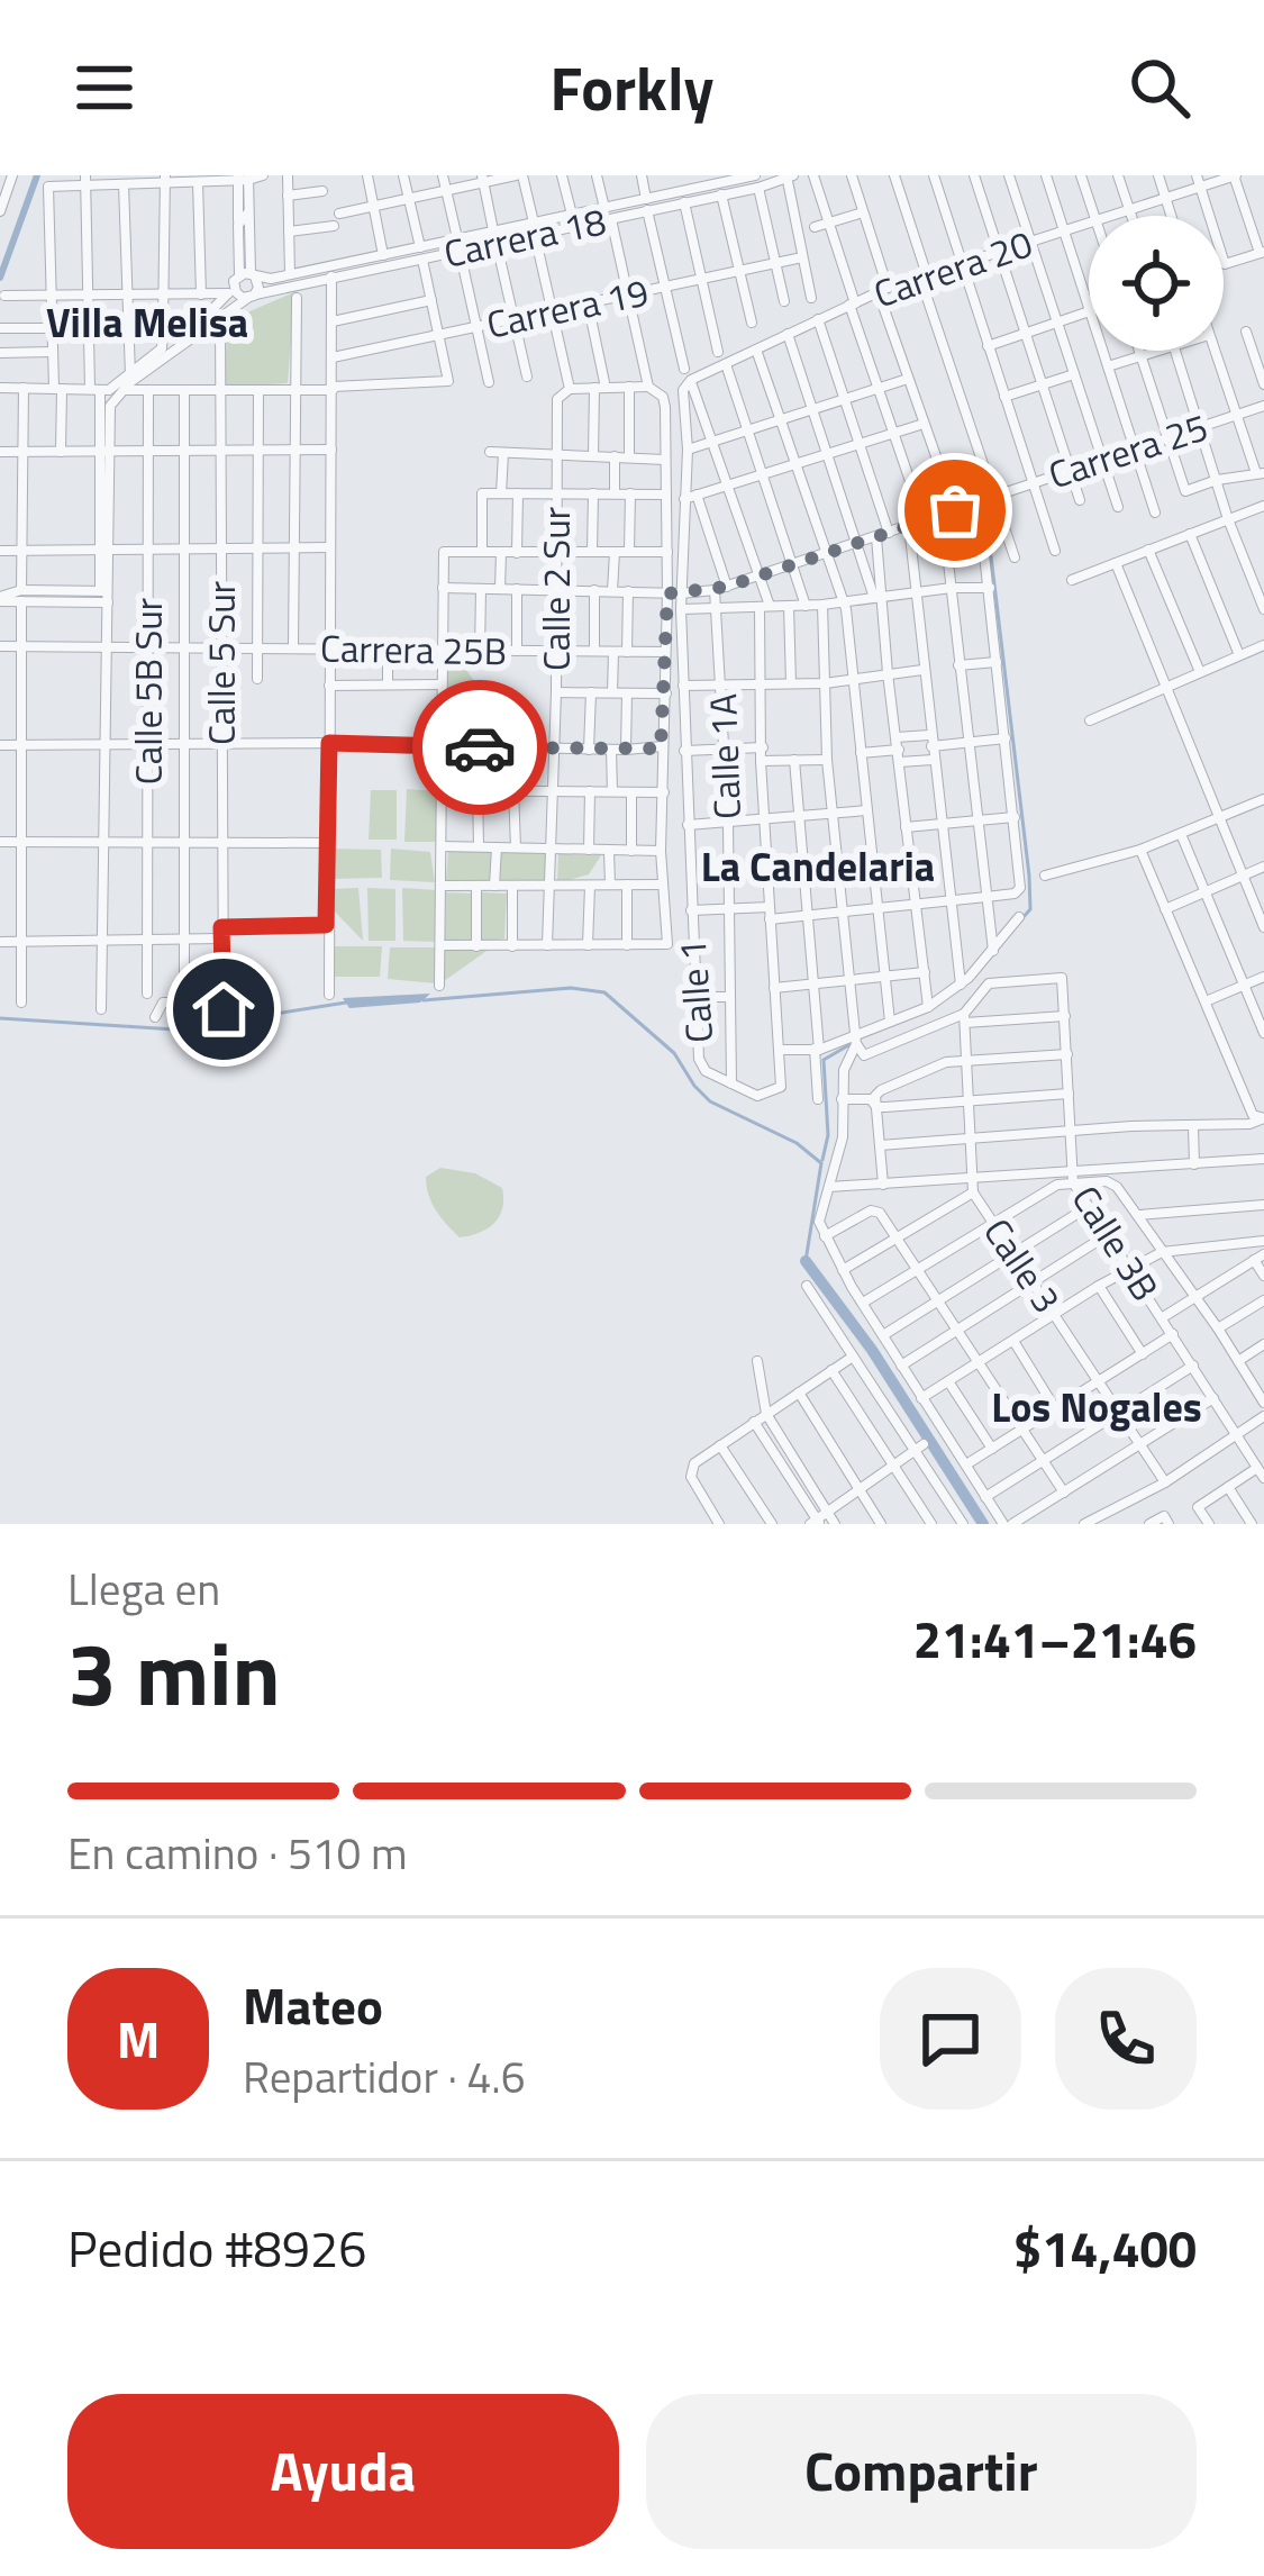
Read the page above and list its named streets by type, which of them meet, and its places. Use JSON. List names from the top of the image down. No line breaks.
{"streets":{"street":["Carrera 18","Carrera 20","Carrera 19","Carrera 25","Calle 2 Sur","Carrera 25B","Calle 5 Sur","Calle 5B Sur","Calle 1A","Calle 1","Calle 3B","Calle 3"]},"crossings":[["Carrera 18","Calle 2 Sur"],["Carrera 19","Calle 2 Sur"],["Carrera 25","Calle 2 Sur"],["Carrera 25","Calle 1A"],["Carrera 25","Calle 1"],["Calle 2 Sur","Carrera 25B"],["Carrera 25B","Calle 5 Sur"],["Carrera 25B","Calle 5B Sur"],["Calle 1A","Calle 1"],["Calle 3B","Calle 3"]],"districts":["Villa Melisa","La Candelaria","Los Nogales"],"page":{"header":"Forkly","heading":["3 min","Llega en","21:41–21:46"],"panel":["Mateo","Repartidor · 4.6","Pedido #8926","$14,400"],"bar":"En camino · 510 m","round":"M","buttons":["Ayuda","Compartir"]}}
